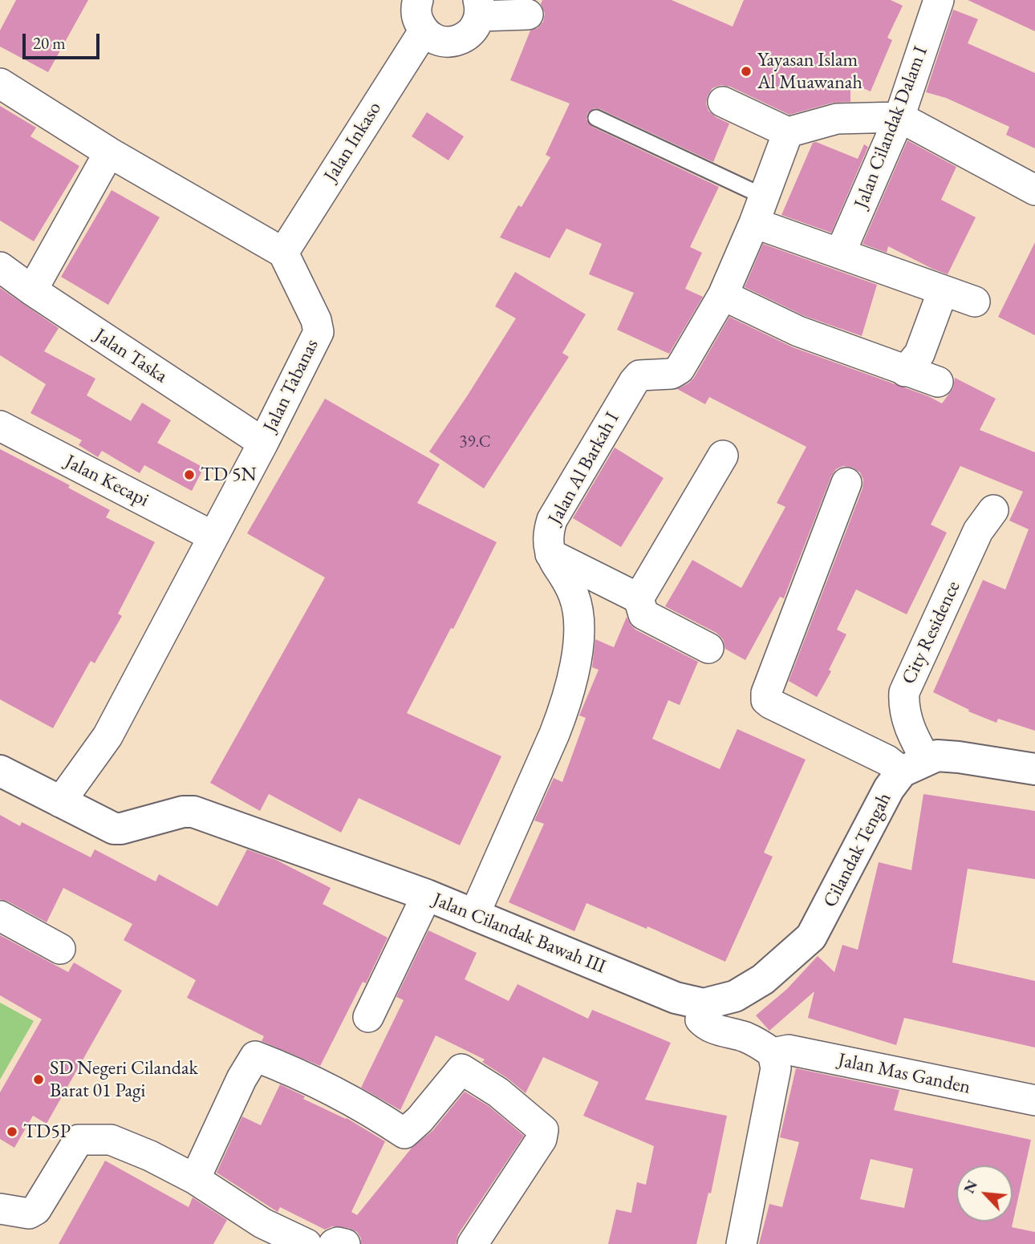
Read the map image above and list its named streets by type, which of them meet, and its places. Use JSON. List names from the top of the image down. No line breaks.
{"streets":{"street":["Jalan Cilandak Dalam I","Jalan Inkaso","Jalan Taska","Jalan Tabanas","Jalan Al Barkah I","Jalan Kecapi","City Residence","Cilandak Tengah","Jalan Cilandak Bawah III","Jalan Mas Ganden"]},"crossings":[["Jalan Inkaso","Jalan Tabanas"],["Jalan Taska","Jalan Tabanas"],["Jalan Tabanas","Jalan Kecapi"],["Jalan Tabanas","Jalan Cilandak Bawah III"],["Jalan Al Barkah I","Jalan Cilandak Bawah III"],["City Residence","Cilandak Tengah"],["Cilandak Tengah","Jalan Cilandak Bawah III"]],"places":["Yayasan Islam Al Muawanah","TD 5N","SD Negeri Cilandak Barat 01 Pagi","TD5P"],"house_numbers":["39.C"],"scale_bar":"20 m","north":"top left"}
